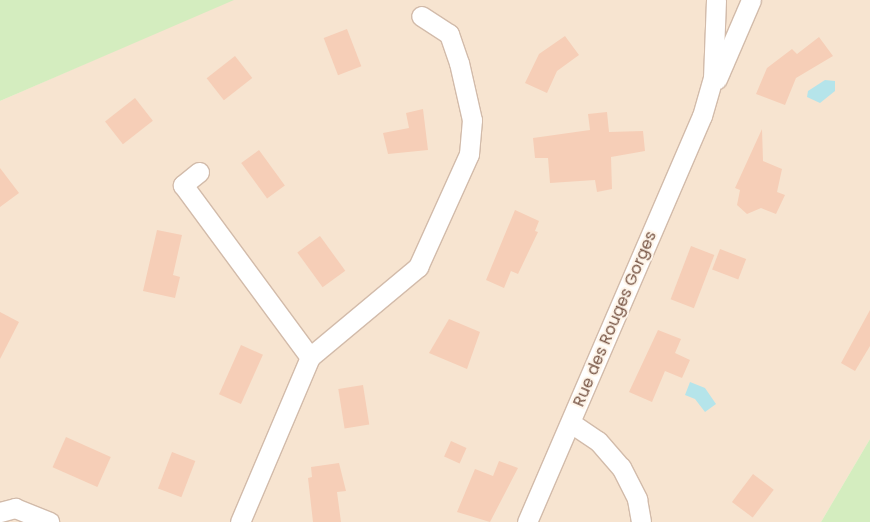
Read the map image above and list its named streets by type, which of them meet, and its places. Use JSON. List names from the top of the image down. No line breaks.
{"streets":{"street":["Rue des Rouges Gorges"]}}
